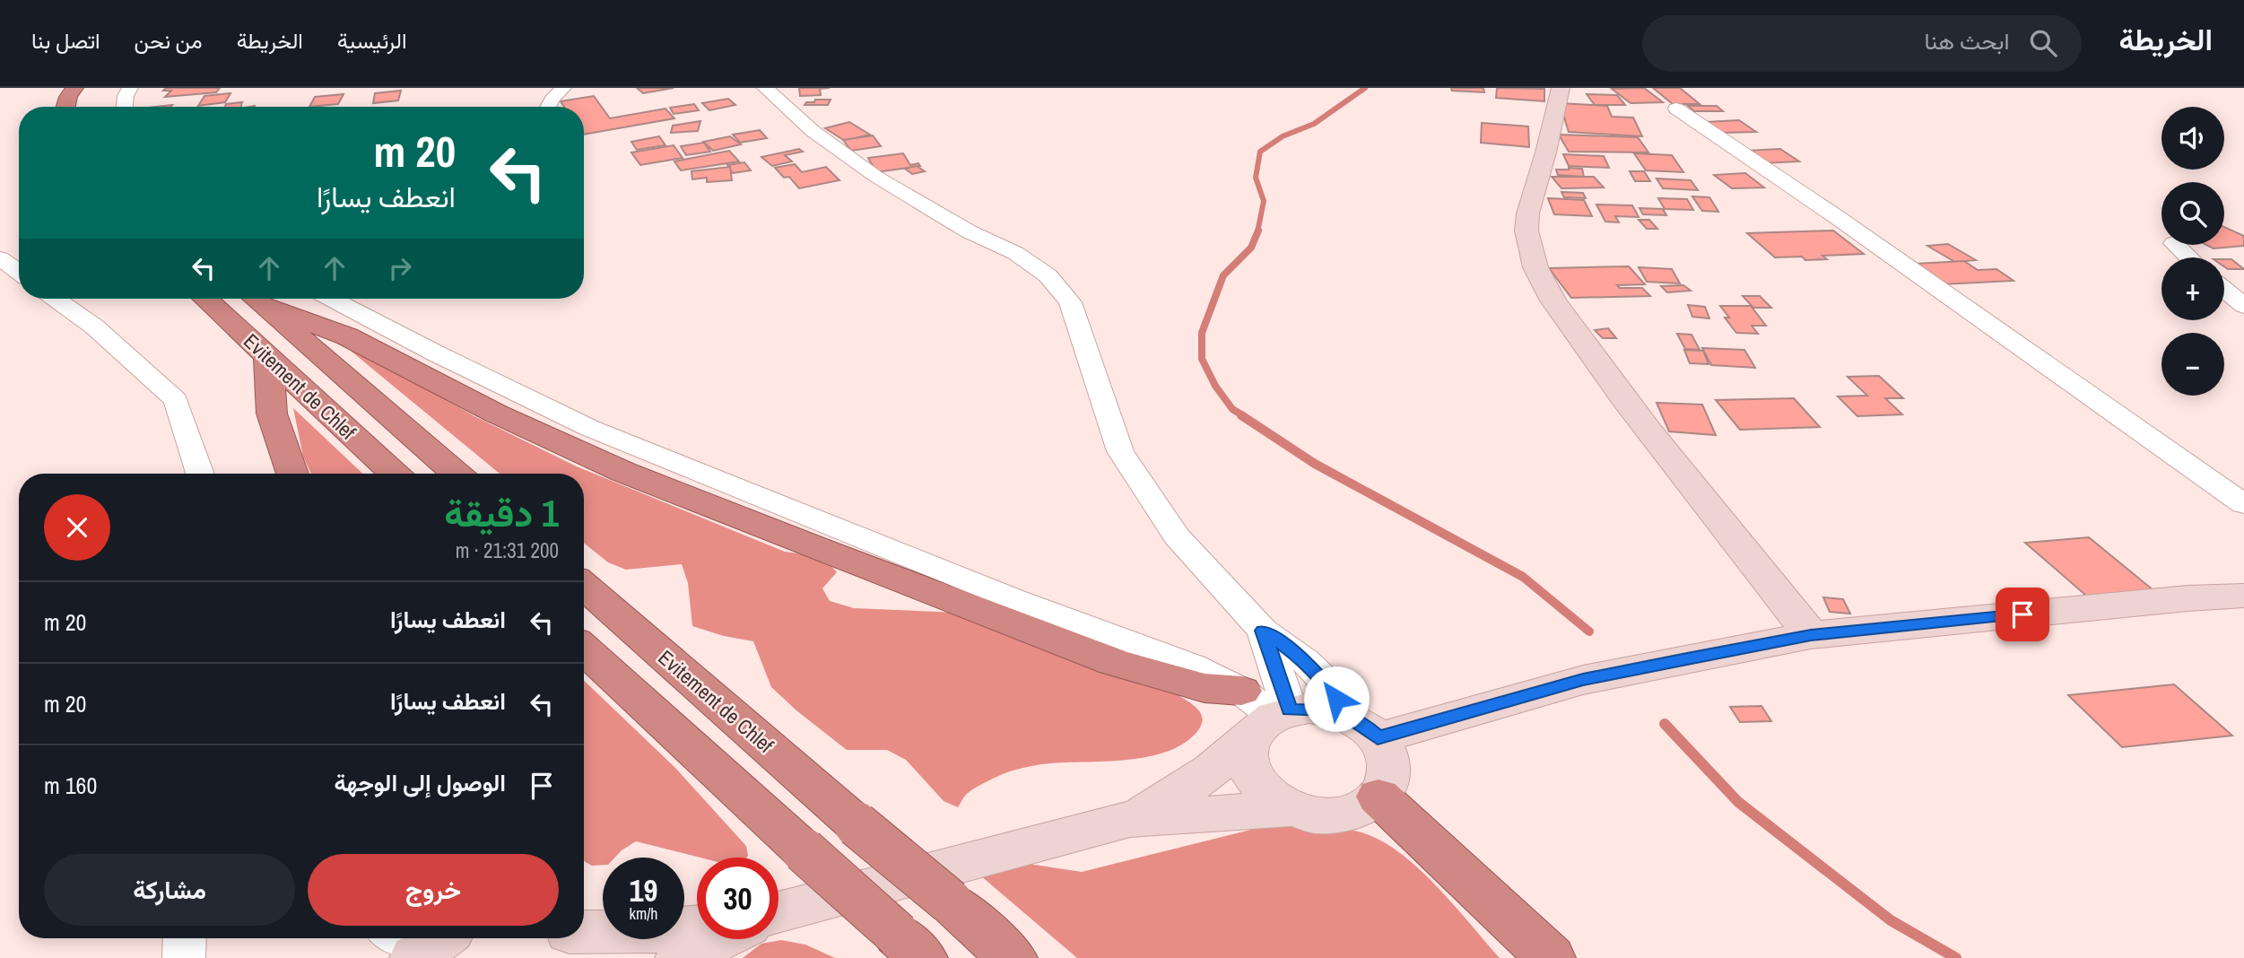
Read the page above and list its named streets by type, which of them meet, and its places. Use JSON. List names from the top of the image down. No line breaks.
{"streets":{"highway":["Evitement de Chlef"]},"page":{"header":"الخريطة","search":"ابحث هنا","nav":["الرئيسية","الخريطة","من نحن","اتصل بنا"],"map_buttons":["+","−"],"turn":["20 m","انعطف يسارًا"],"heading":["1 دقيقة","200 m · 21:31"],"list":[{"name":"انعطف يسارًا","value":"20 m"},{"name":"انعطف يسارًا","value":"20 m"},{"name":"الوصول إلى الوجهة","value":"160 m"}],"buttons":["خروج","مشاركة"],"speed":"19 km/h","limit":"30"}}
